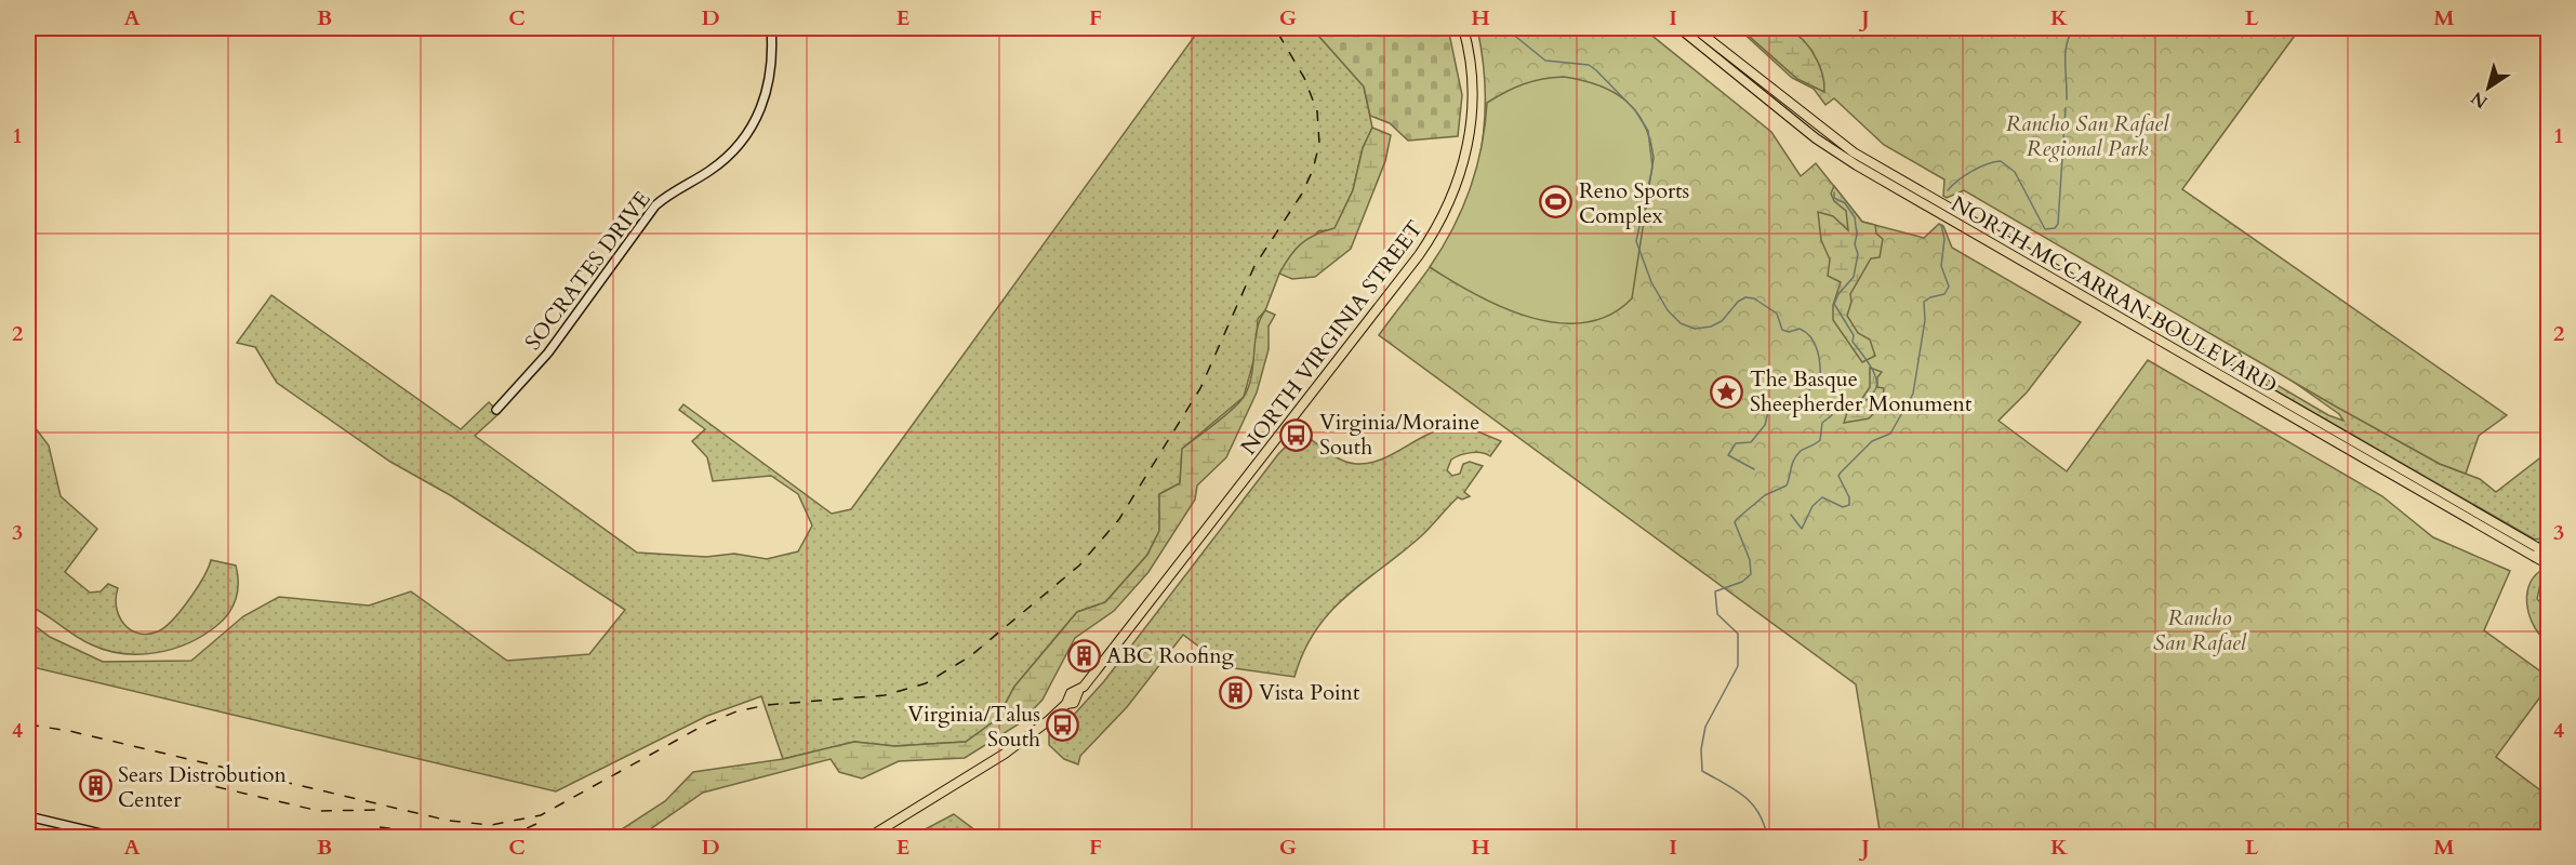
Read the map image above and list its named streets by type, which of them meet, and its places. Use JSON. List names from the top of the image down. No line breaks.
{"streets":{"main road":["NORTH MCCARRAN BOULEVARD","NORTH VIRGINIA STREET"],"street":["SOCRATES DRIVE"]},"parks":["Rancho San Rafael Regional Park","Rancho San Rafael"],"places":{"sports":["Reno Sports Complex"],"place":["The Basque Sheepherder Monument"],"bus stop":["Virginia/Moraine South","Virginia/Talus South"],"building":["ABC Roofing","Vista Point","Sears Distrobution Center"]},"north":"bottom left","grid":{"columns":["A","B","C","D","E","F","G","H","I","J","K","L","M"],"rows":["1","2","3","4"]}}
